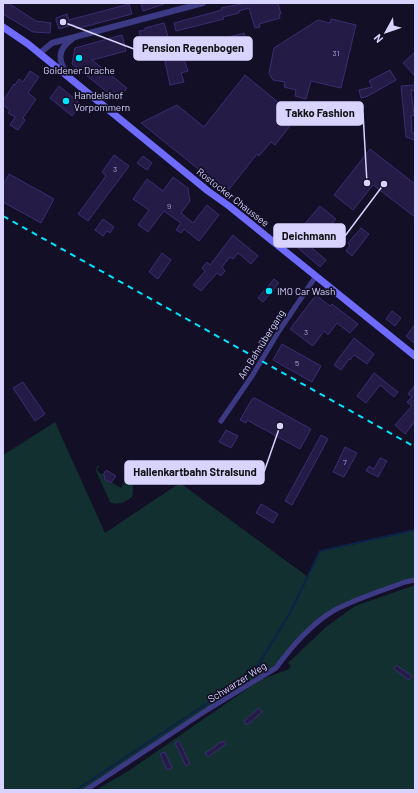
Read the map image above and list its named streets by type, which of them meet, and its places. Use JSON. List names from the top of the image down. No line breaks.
{"streets":{"main road":["Rostocker Chaussee"],"street":["Am Bahnübergang","Schwarzer Weg"]},"crossings":[["Rostocker Chaussee","Am Bahnübergang"]],"places":["Pension Regenbogen","Goldener Drache","Handelshof Vorpommern","Takko Fashion","Deichmann","IMO Car Wash","Hallenkartbahn Stralsund"],"house_numbers":["31","3","9","3","5","7"],"north":"bottom left"}
